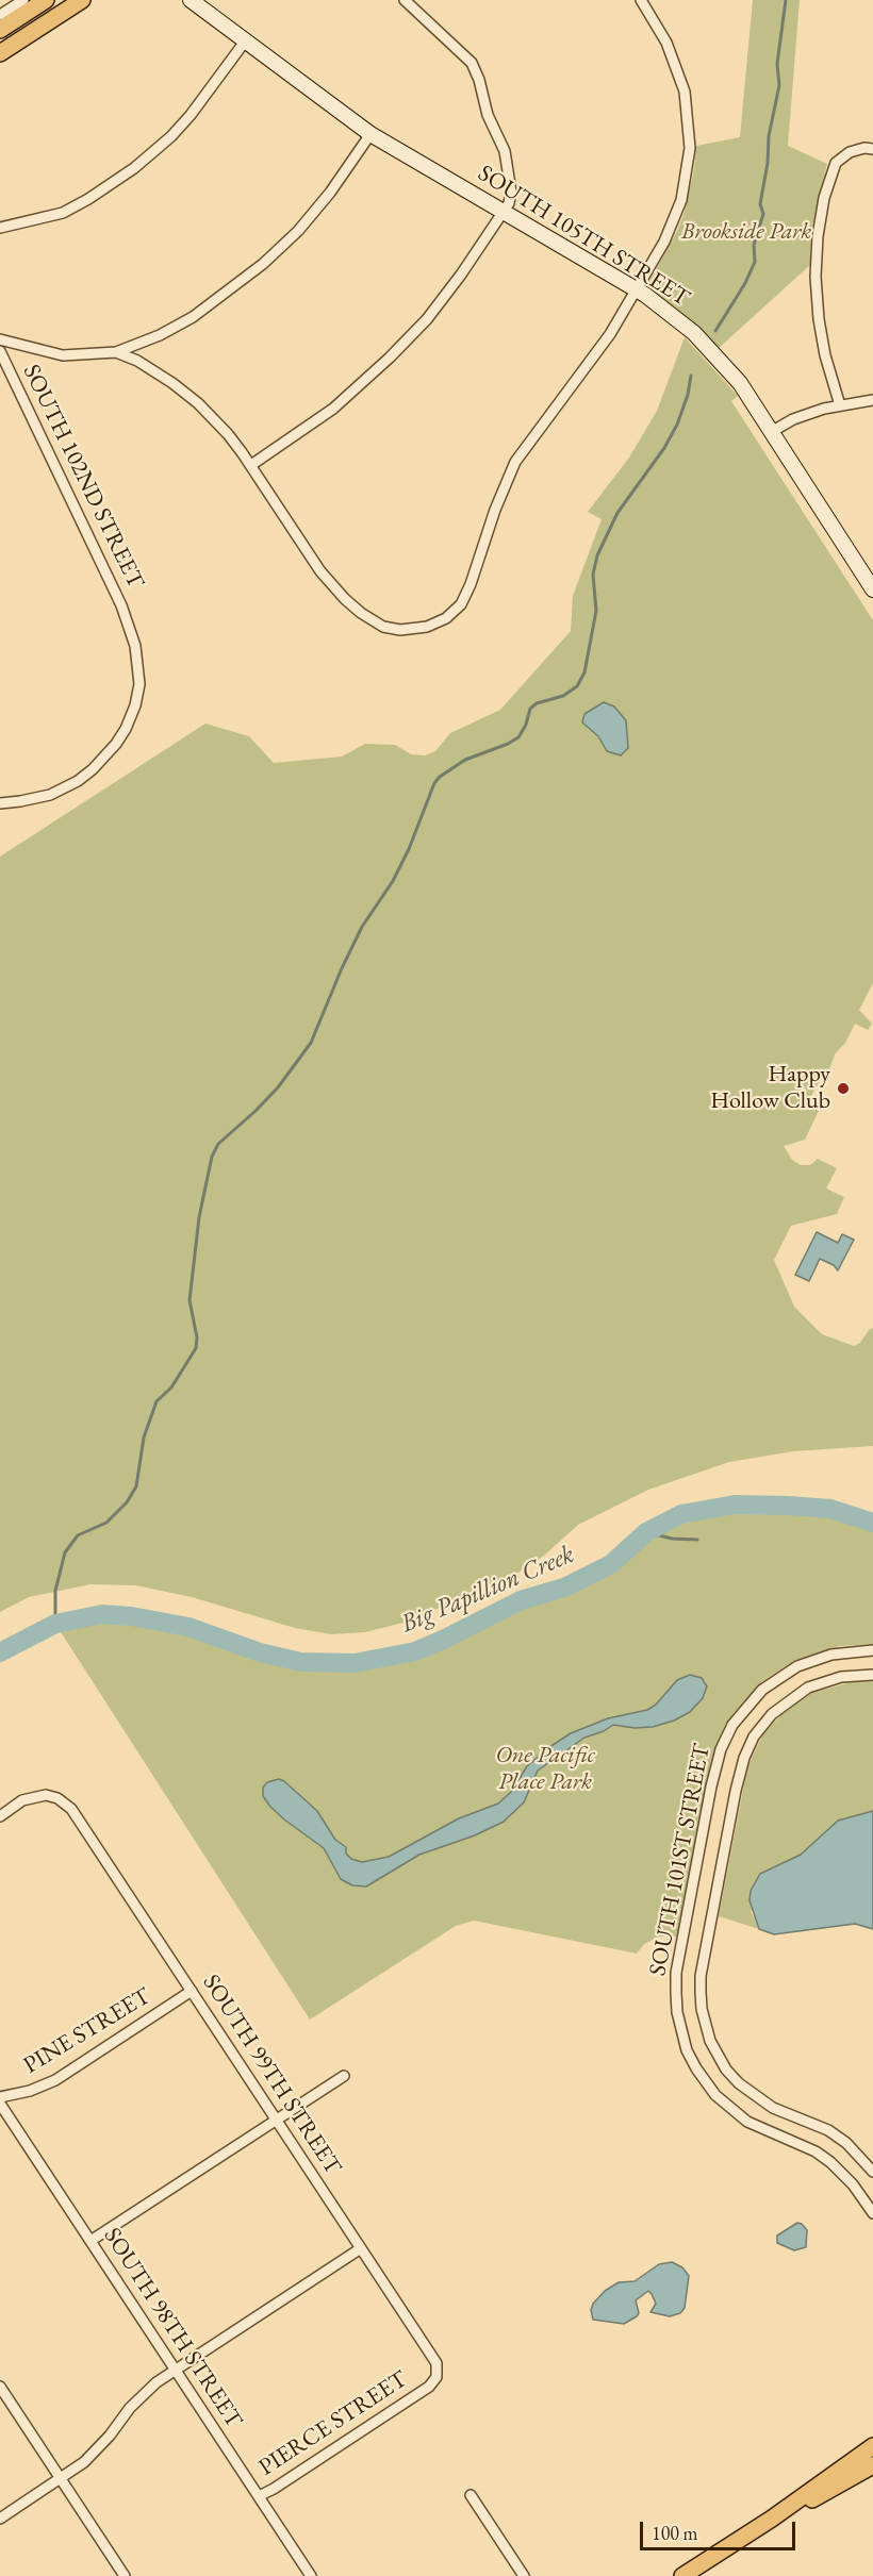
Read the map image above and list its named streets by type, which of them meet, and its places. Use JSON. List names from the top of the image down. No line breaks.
{"streets":{"street":["SOUTH 105TH STREET","SOUTH 102ND STREET","SOUTH 101ST STREET","PINE STREET","SOUTH 99TH STREET","SOUTH 98TH STREET","PIERCE STREET"]},"crossings":[["PINE STREET","SOUTH 99TH STREET"],["SOUTH 99TH STREET","PIERCE STREET"],["SOUTH 98TH STREET","PIERCE STREET"]],"water":["Big Papillion Creek"],"parks":["Brookside Park","One Pacific Place Park"],"places":["Happy Hollow Club"],"scale_bar":"100 m"}
